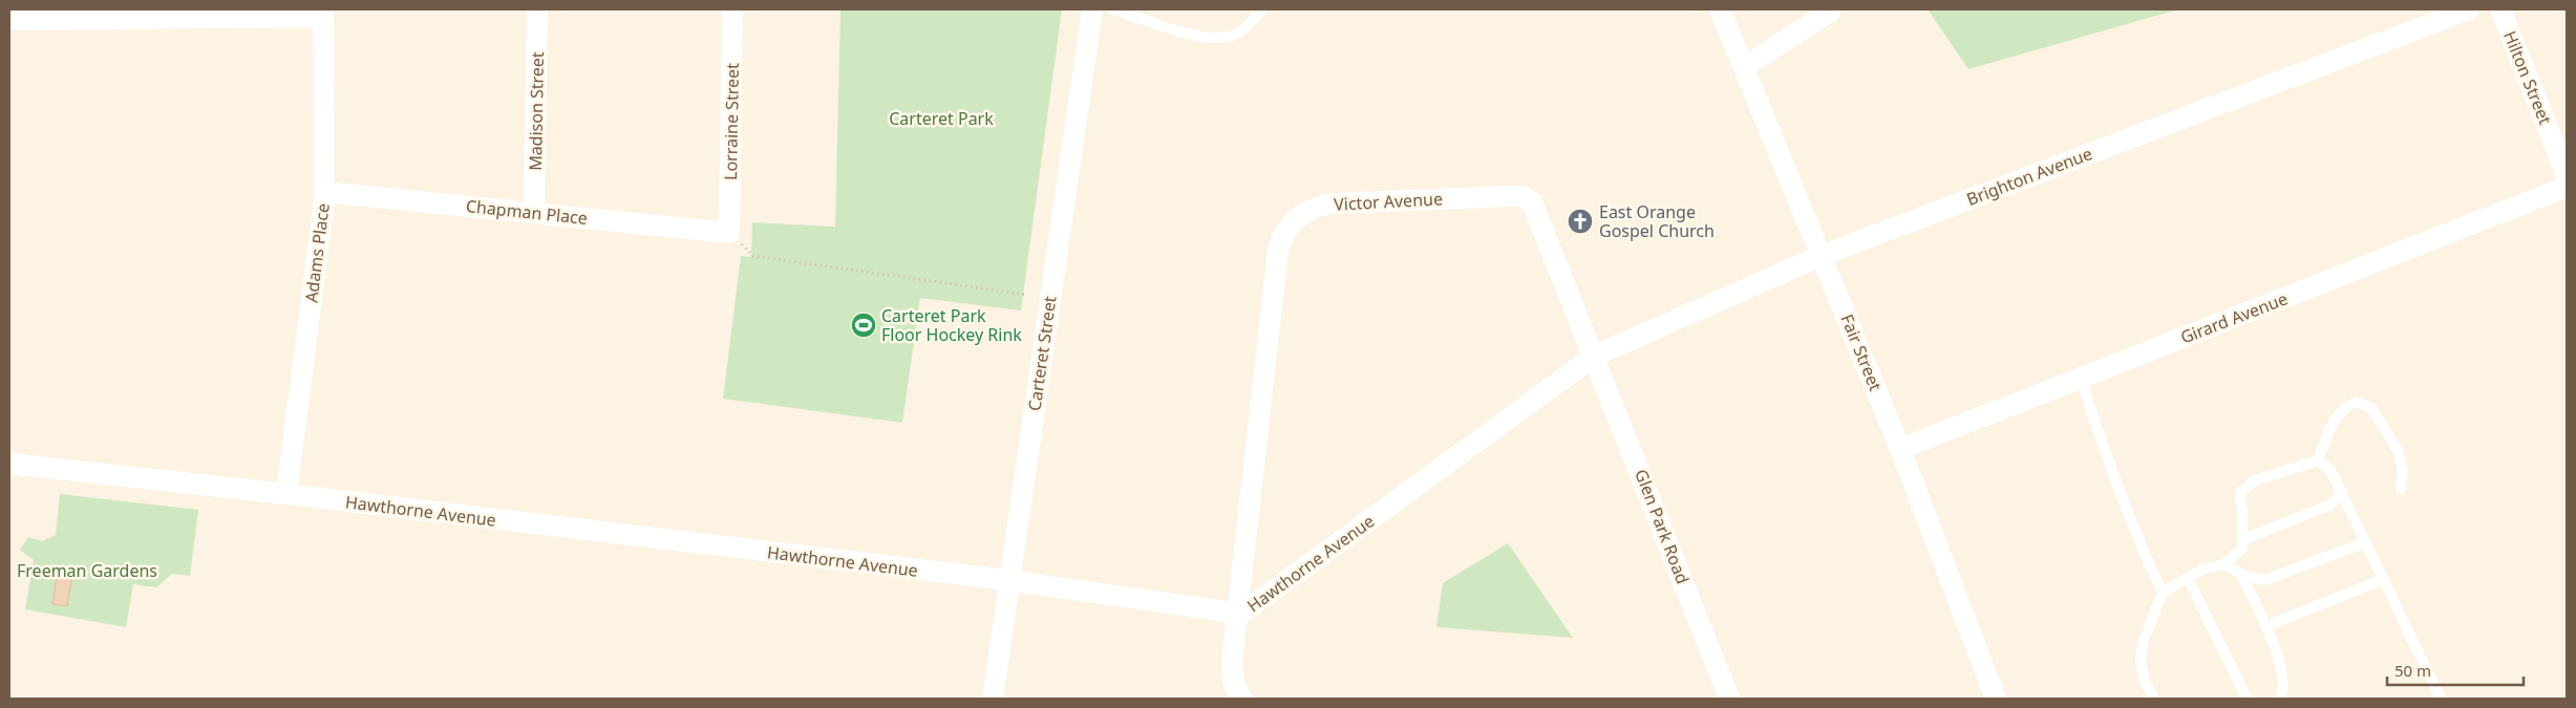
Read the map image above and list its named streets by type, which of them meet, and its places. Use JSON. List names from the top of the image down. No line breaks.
{"streets":{"street":["Hilton Street","Madison Street","Lorraine Street","Brighton Avenue","Victor Avenue","Chapman Place","Adams Place","Girard Avenue","Fair Street","Carteret Street","Hawthorne Avenue","Glen Park Road"]},"crossings":[["Madison Street","Chapman Place"],["Lorraine Street","Chapman Place"],["Brighton Avenue","Victor Avenue"],["Brighton Avenue","Fair Street"],["Brighton Avenue","Hawthorne Avenue"],["Brighton Avenue","Glen Park Road"],["Victor Avenue","Hawthorne Avenue"],["Victor Avenue","Glen Park Road"],["Chapman Place","Adams Place"],["Adams Place","Hawthorne Avenue"],["Girard Avenue","Fair Street"],["Carteret Street","Hawthorne Avenue"],["Hawthorne Avenue","Glen Park Road"]],"parks":["Carteret Park","Freeman Gardens"],"places":{"church":["East Orange Gospel Church"],"sports":["Carteret Park Floor Hockey Rink"]},"scale_bar":"50 m"}
